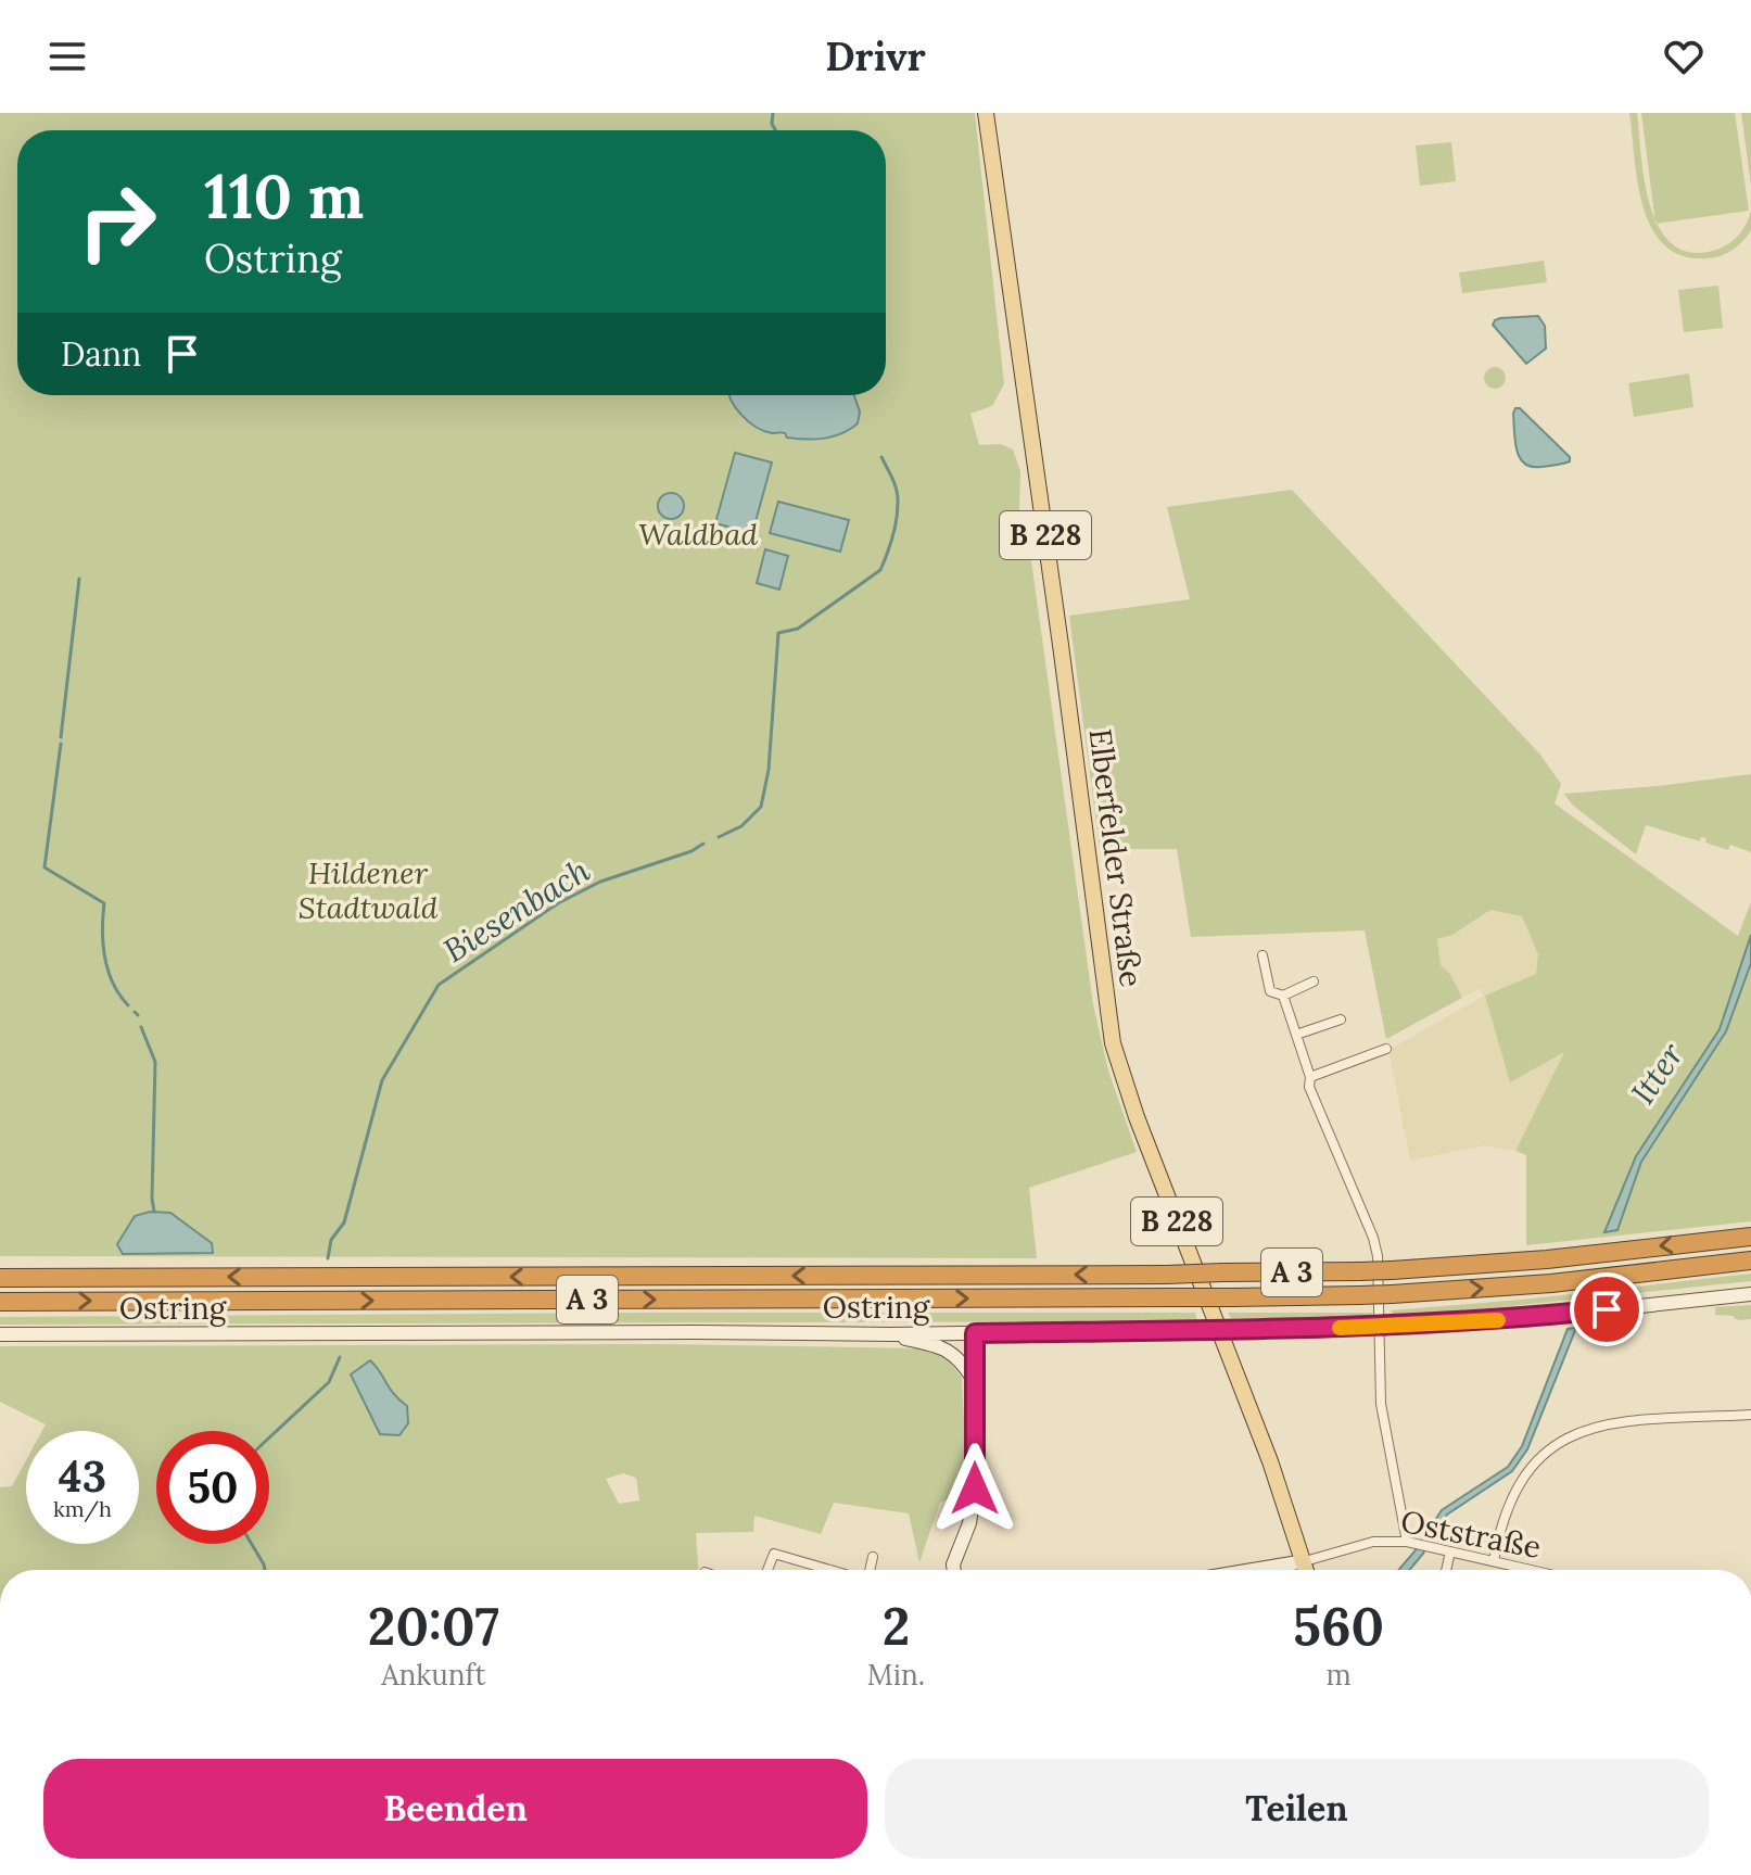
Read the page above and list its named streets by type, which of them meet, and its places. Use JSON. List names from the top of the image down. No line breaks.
{"streets":{"highway":["A 3"],"main road":["B 228","Elberfelder Straße","Ostring"],"street":["Oststraße"]},"crossings":[["Elberfelder Straße","Oststraße"]],"water":["Biesenbach","Itter"],"parks":["Waldbad","Hildener Stadtwald"],"page":{"header":"Drivr","turn":["110 m","Ostring"],"then":"Dann","speed":"43 km/h","limit":"50","eta":["20:07","Ankunft","2","Min.","560","m"],"buttons":["Beenden","Teilen"]}}
